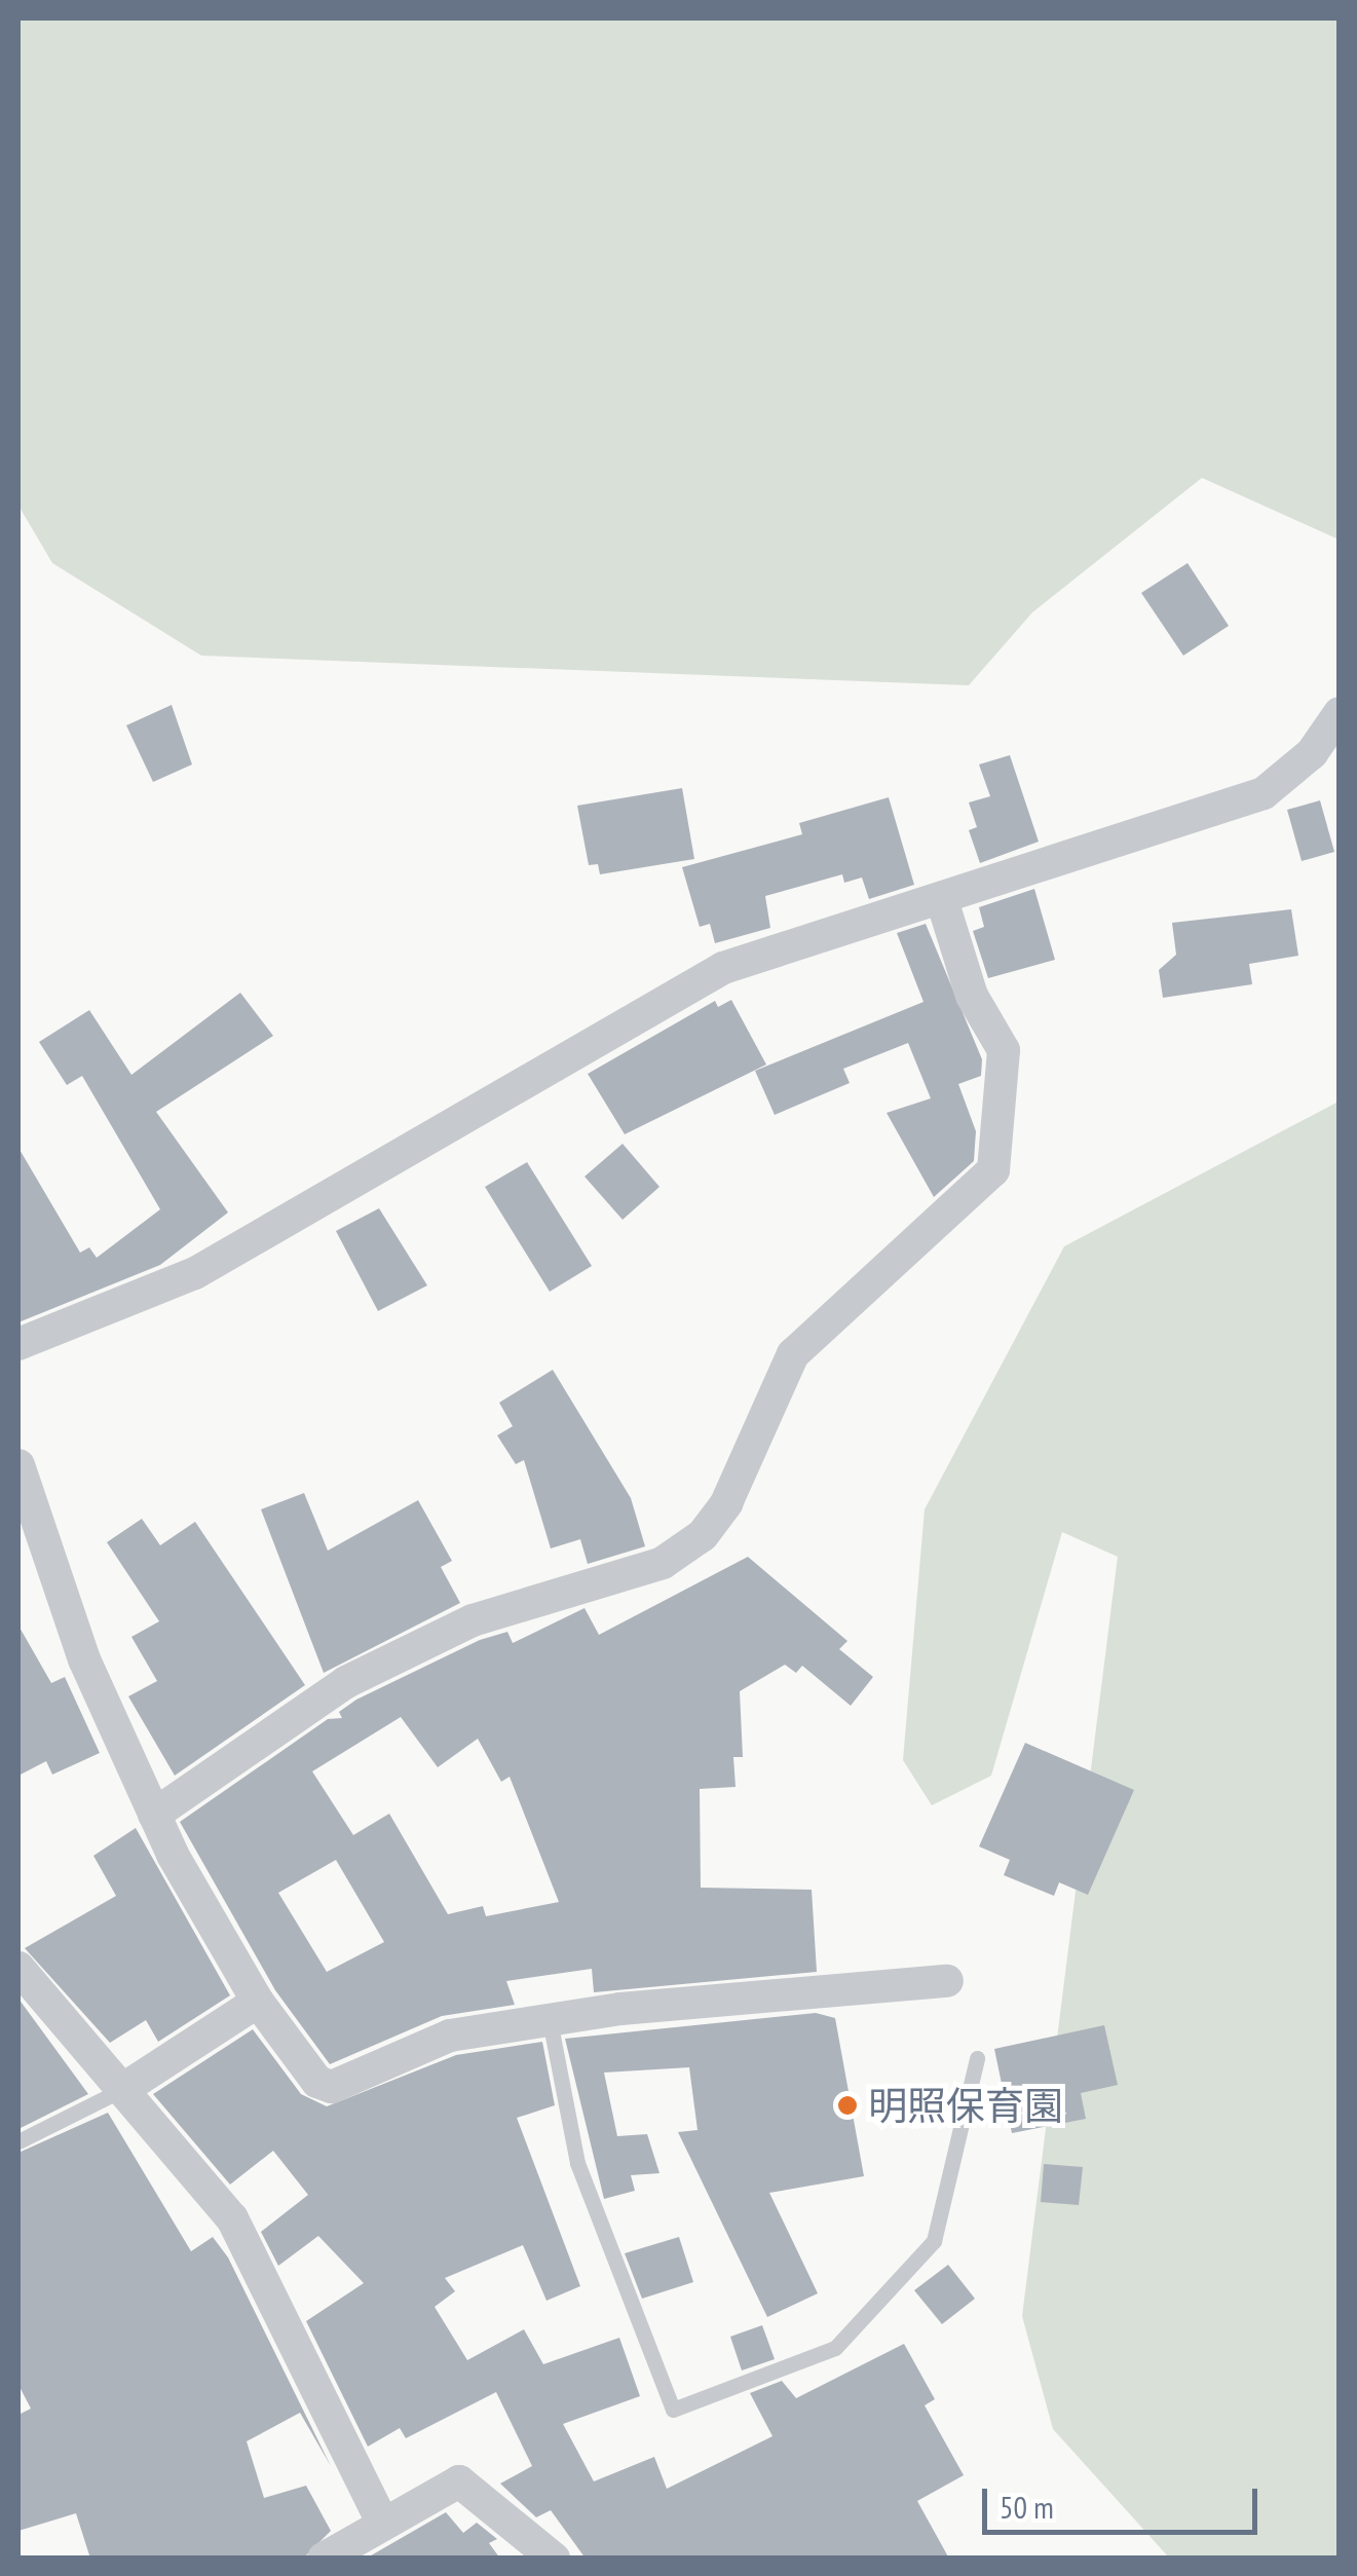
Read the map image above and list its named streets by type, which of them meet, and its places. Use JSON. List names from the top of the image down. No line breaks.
{"places":["明照保育園"],"scale_bar":"50 m"}
